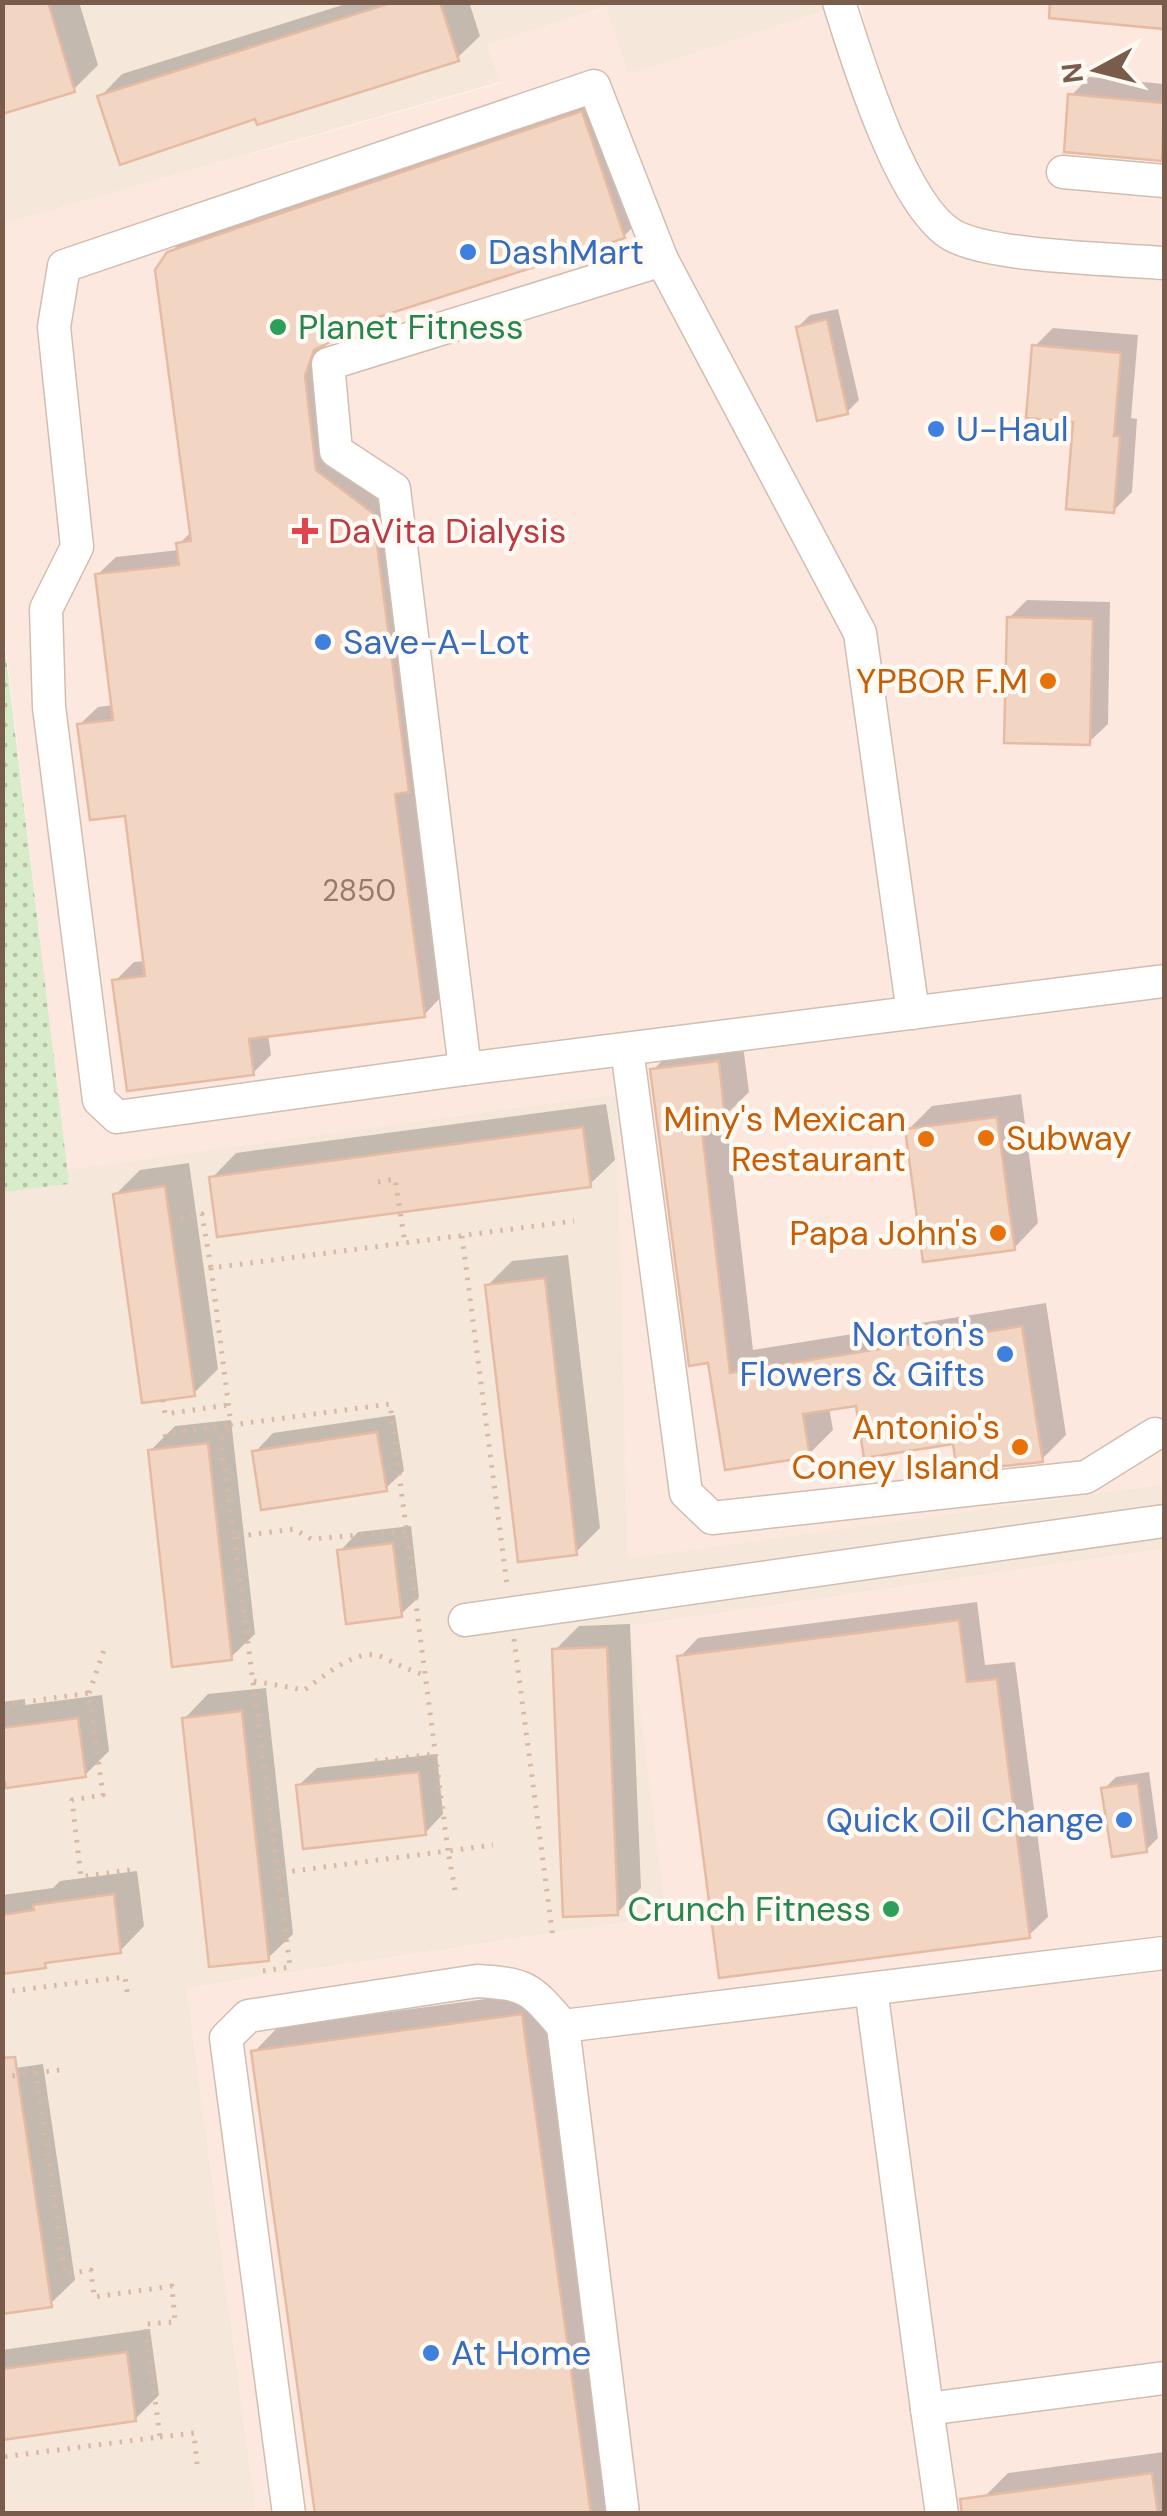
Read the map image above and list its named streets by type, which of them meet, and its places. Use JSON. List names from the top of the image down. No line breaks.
{"places":{"other":["DashMart","Planet Fitness","U-Haul","Save-A-Lot","YPBOR F.M","Subway","Miny's Mexican Restaurant","Papa John's","Norton's Flowers & Gifts","Antonio's Coney Island","Quick Oil Change","Crunch Fitness","At Home"],"health":["DaVita Dialysis"]},"house_numbers":["2850"],"north":"left"}
